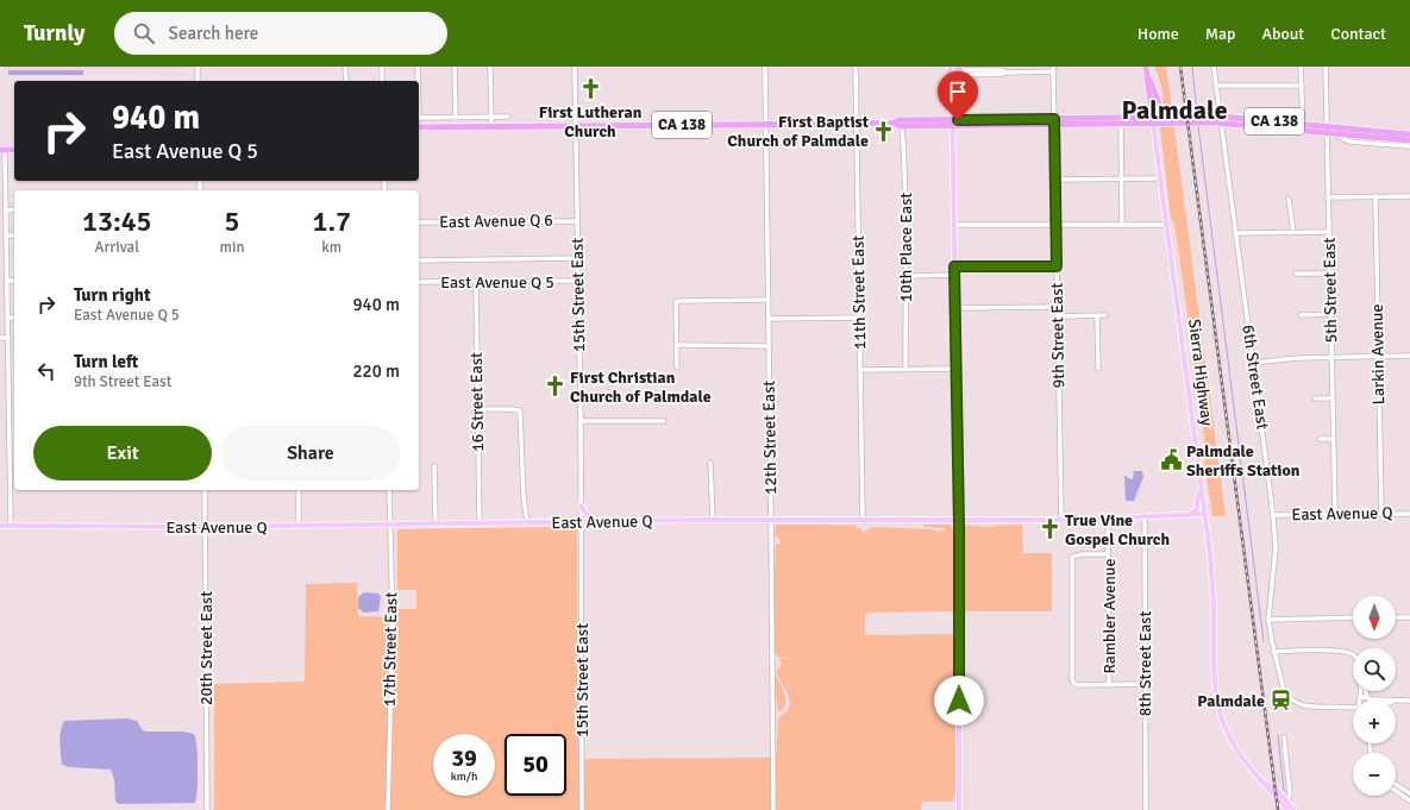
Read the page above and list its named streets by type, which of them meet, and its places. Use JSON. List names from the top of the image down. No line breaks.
{"streets":{"highway":["CA 138","Sierra Highway"],"main road":["East Avenue Q"],"street":["East Avenue Q 6","10th Place East","East Avenue Q 5","5th Street East","11th Street East","15th Street East","9th Street East","Larkin Avenue","6th Street East","16 Street East","12th Street East","Rambler Avenue","20th Street East","17th Street East","8th Street East"]},"crossings":[["CA 138","10th Place East"],["CA 138","5th Street East"],["CA 138","11th Street East"],["CA 138","15th Street East"],["CA 138","9th Street East"],["CA 138","Sierra Highway"],["CA 138","6th Street East"],["CA 138","12th Street East"],["East Avenue Q 6","15th Street East"],["East Avenue Q 5","15th Street East"],["East Avenue Q 5","16 Street East"],["5th Street East","East Avenue Q"],["11th Street East","East Avenue Q"],["15th Street East","East Avenue Q"],["9th Street East","East Avenue Q"],["Larkin Avenue","East Avenue Q"],["Sierra Highway","East Avenue Q"],["6th Street East","East Avenue Q"],["16 Street East","East Avenue Q"],["12th Street East","East Avenue Q"],["East Avenue Q","Rambler Avenue"],["East Avenue Q","20th Street East"],["East Avenue Q","17th Street East"],["East Avenue Q","8th Street East"]],"districts":["Palmdale"],"places":{"church":["First Lutheran Church","First Baptist Church of Palmdale","First Christian Church of Palmdale","True Vine Gospel Church"],"public building":["Palmdale Sheriffs Station"],"station":["Palmdale"]},"north":"bottom","page":{"header":"Turnly","search":"Search here","nav":["Home","Map","About","Contact"],"turn":["940 m","East Avenue Q 5"],"eta":["13:45","Arrival","5","min","1.7","km"],"list":[{"name":"Turn right","note":"East Avenue Q 5","value":"940 m"},{"name":"Turn left","note":"9th Street East","value":"220 m"}],"buttons":["Exit","Share"],"map_buttons":["+","−"],"speed":"39 km/h","limit":"50"}}
